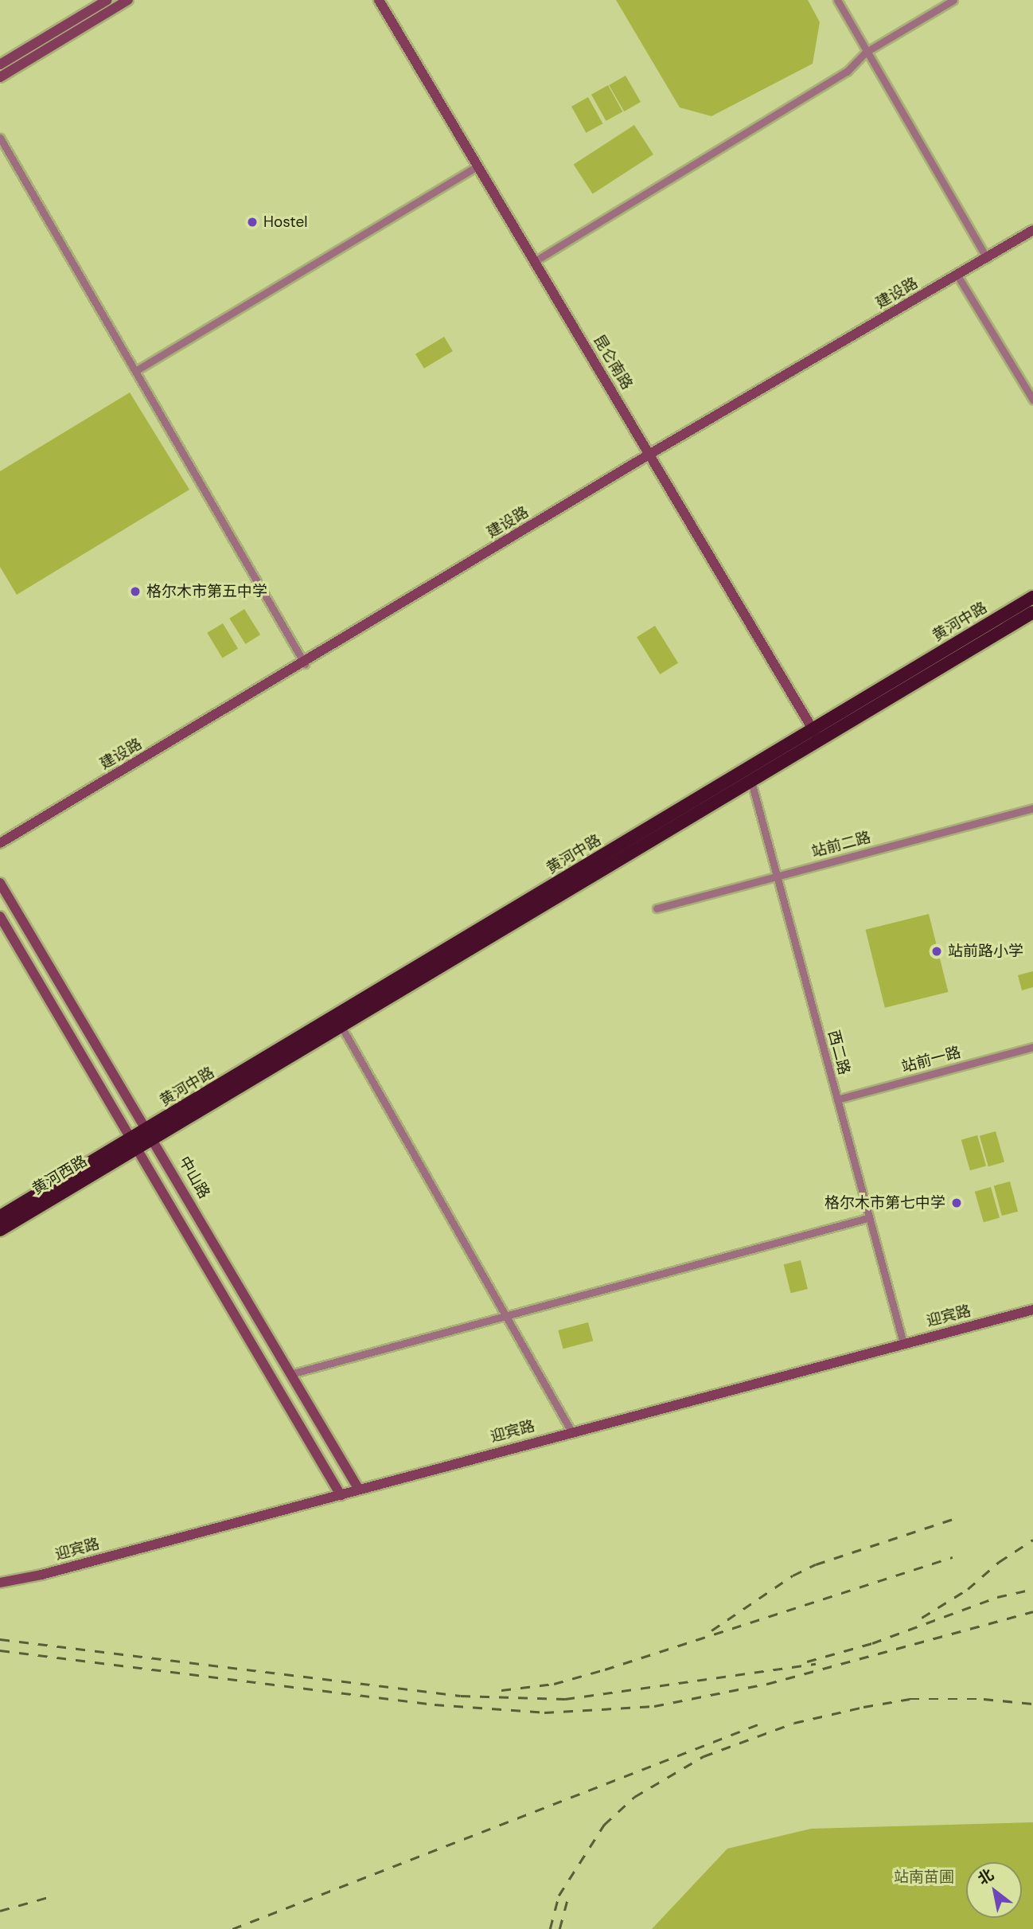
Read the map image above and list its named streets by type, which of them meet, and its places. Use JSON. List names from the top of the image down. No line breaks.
{"streets":{"highway":["黄河中路","黄河西路"],"main road":["建设路","昆仑南路","中山路","迎宾路"],"street":["站前二路","西二路","站前一路"]},"crossings":[["建设路","昆仑南路"],["昆仑南路","黄河中路"],["黄河中路","西二路"],["黄河中路","黄河西路"],["黄河中路","中山路"],["站前二路","西二路"],["西二路","站前一路"],["西二路","迎宾路"],["中山路","迎宾路"]],"parks":["站南苗圃"],"places":["Hostel","格尔木市第五中学","站前路小学","格尔木市第七中学"],"north":"top left"}
